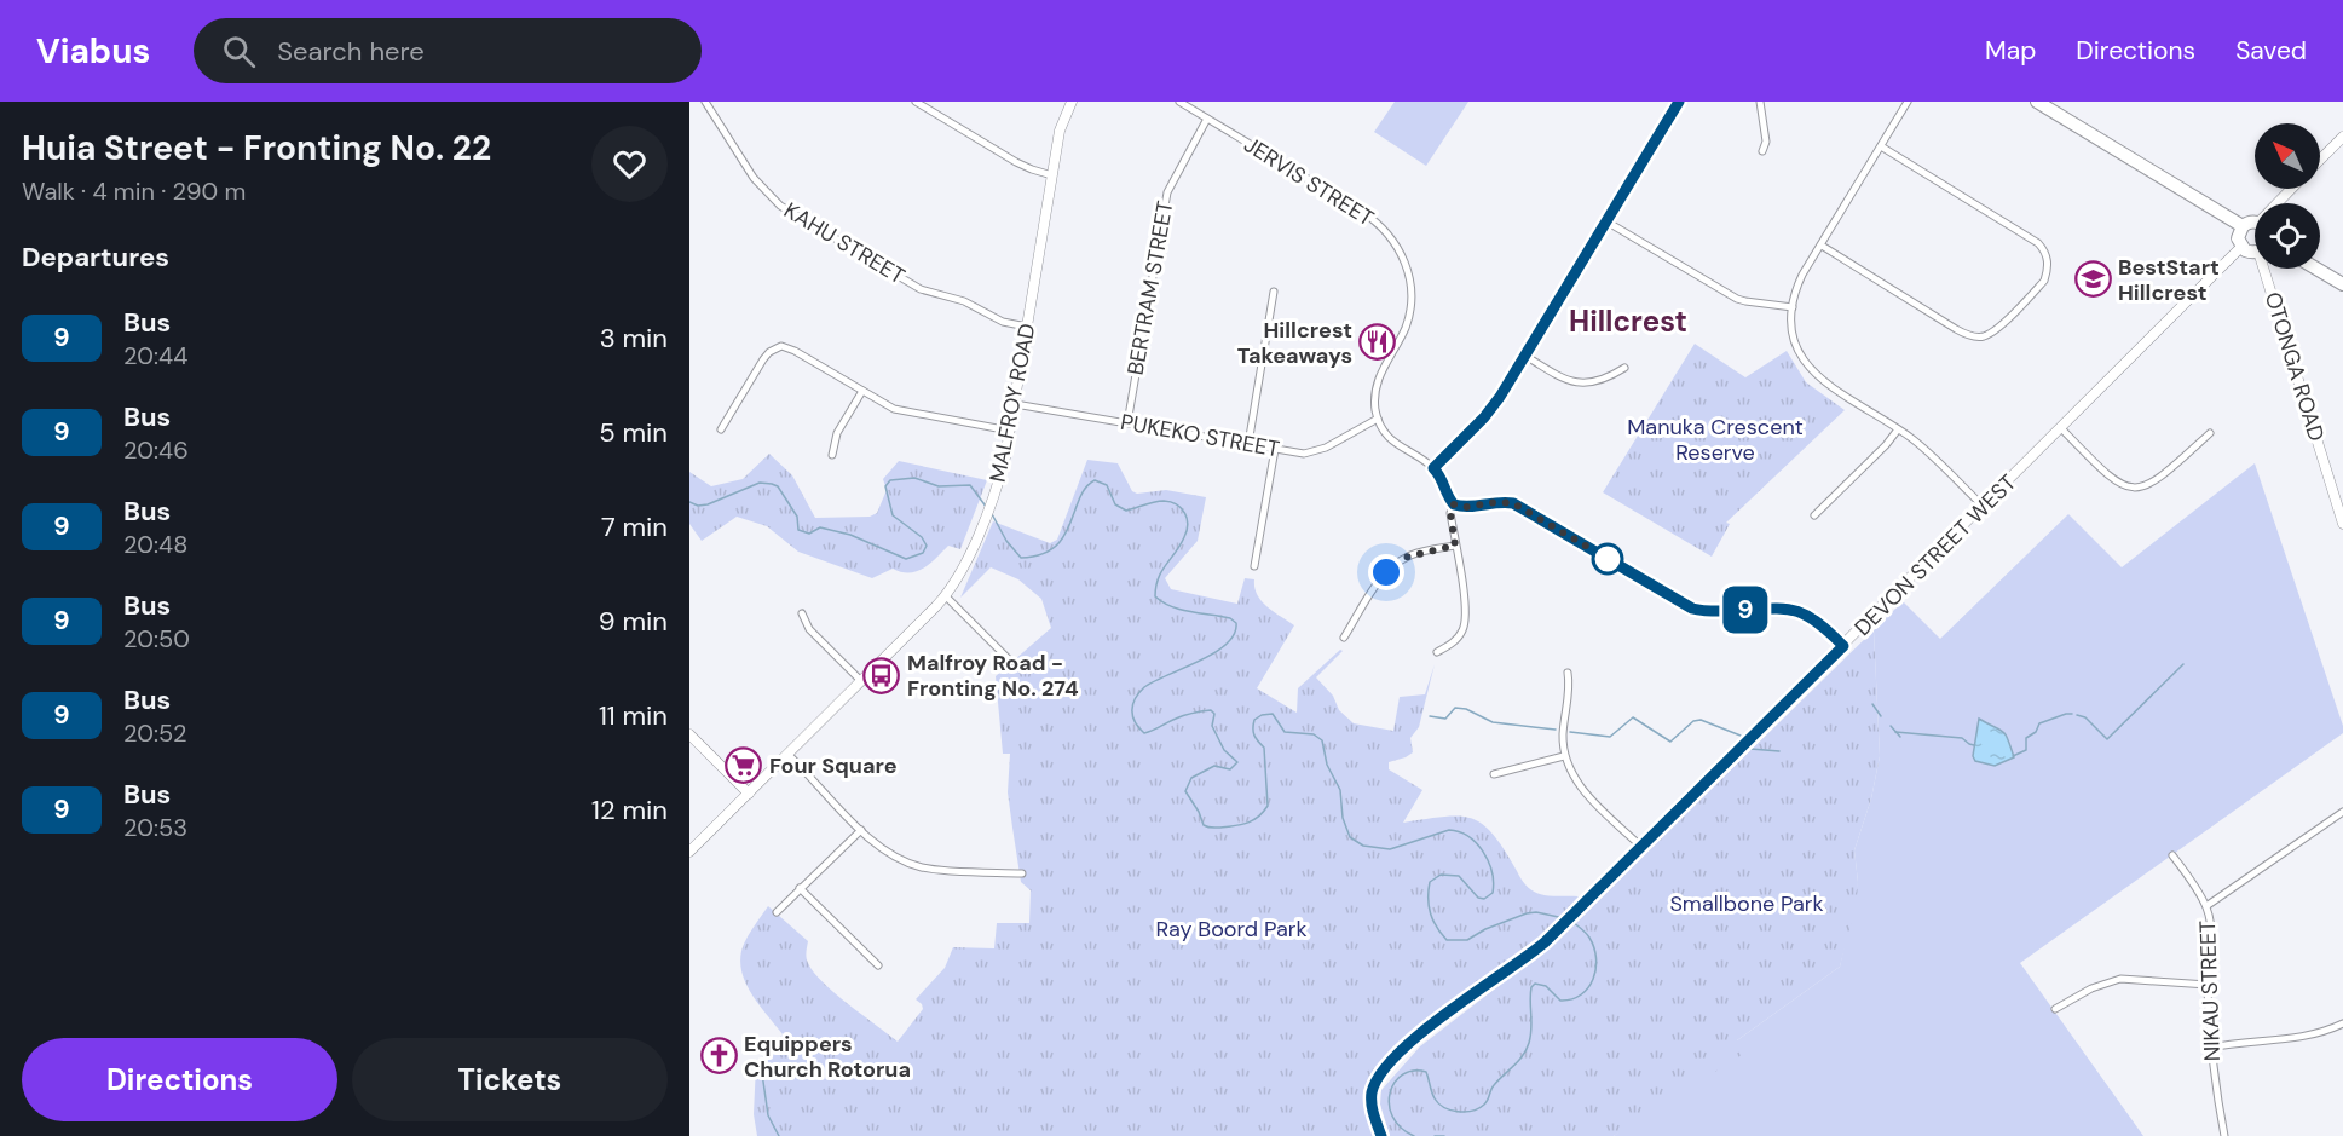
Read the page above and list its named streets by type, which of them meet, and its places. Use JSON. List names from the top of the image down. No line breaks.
{"streets":{"main road":["OTONGA ROAD","MALFROY ROAD","DEVON STREET WEST"],"street":["JERVIS STREET","KAHU STREET","BERTRAM STREET","PUKEKO STREET","NIKAU STREET"]},"crossings":[["JERVIS STREET","BERTRAM STREET"],["JERVIS STREET","PUKEKO STREET"],["KAHU STREET","MALFROY ROAD"],["BERTRAM STREET","PUKEKO STREET"],["MALFROY ROAD","PUKEKO STREET"]],"districts":["Hillcrest"],"parks":["Manuka Crescent Reserve","Smallbone Park","Ray Boord Park"],"places":{"school or university":["BestStart Hillcrest"],"restaurant":["Hillcrest Takeaways"],"bus stop":["Malfroy Road - Fronting No. 274"],"supermarket":["Four Square"],"church":["Equippers Church Rotorua"]},"lines":["bus line 9"],"north":"top left","page":{"header":"Viabus","search":"Search here","nav":["Map","Directions","Saved"],"heading":[["Huia Street - Fronting No. 22","Walk · 4 min · 290 m"],"Departures"],"on_map":"9","list":[{"mark":"9","name":"Bus","note":"20:44","value":"3 min"},{"mark":"9","name":"Bus","note":"20:46","value":"5 min"},{"mark":"9","name":"Bus","note":"20:48","value":"7 min"},{"mark":"9","name":"Bus","note":"20:50","value":"9 min"},{"mark":"9","name":"Bus","note":"20:52","value":"11 min"},{"mark":"9","name":"Bus","note":"20:53","value":"12 min"}],"buttons":["Directions","Tickets"]}}
